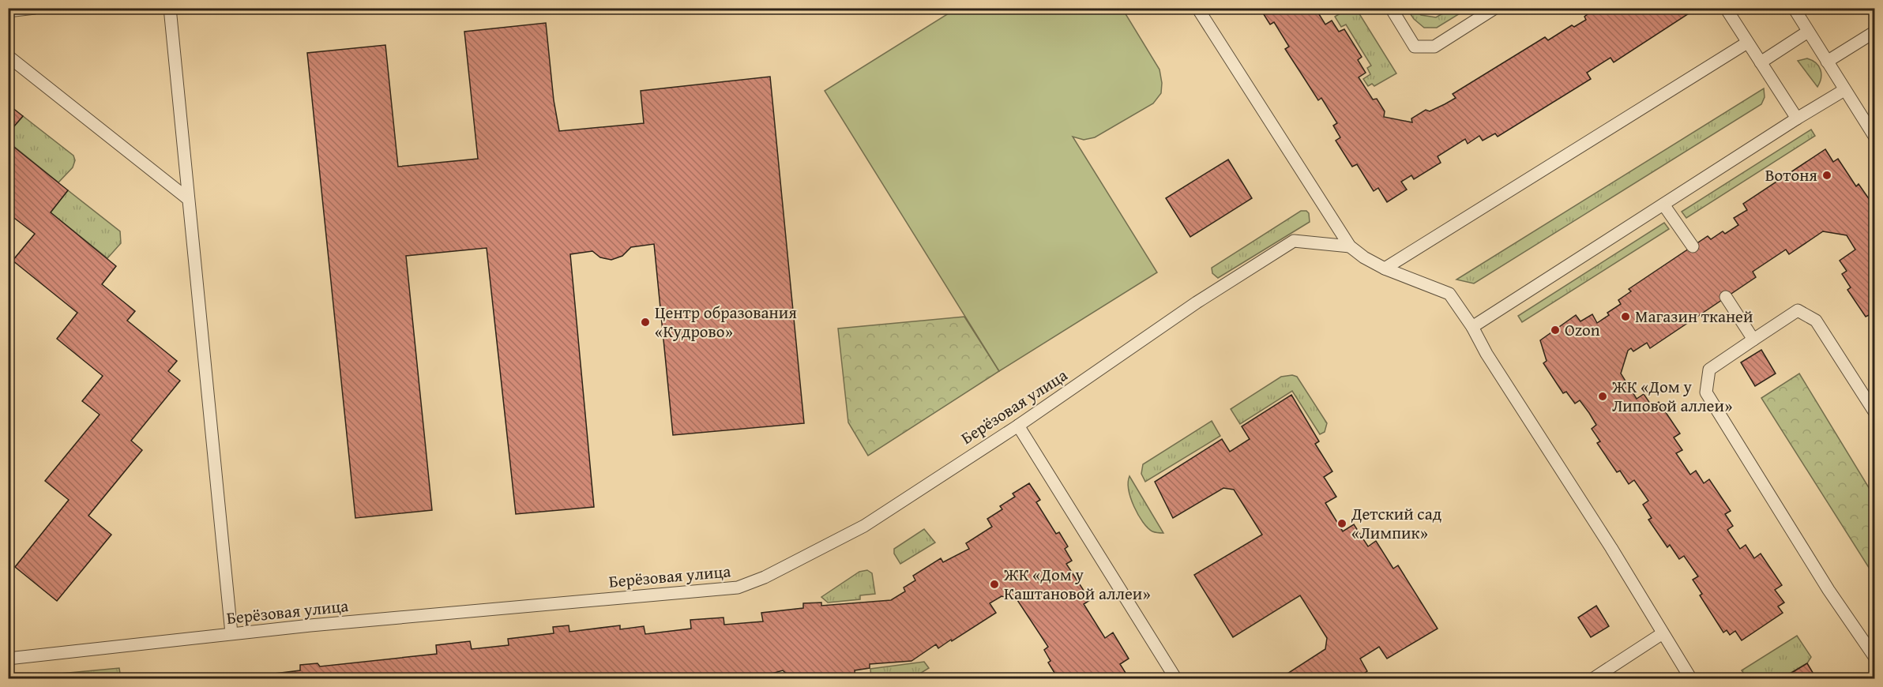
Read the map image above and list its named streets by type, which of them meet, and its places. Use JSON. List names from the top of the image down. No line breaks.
{"streets":{"lane":["Берёзовая улица"]},"places":["Вотоня","Магазин тканей","Центр образования «Кудрово»","Ozon","ЖК «Дом у Липовой аллеи»","Детский сад «Лимпик»","ЖК «Дом у Каштановой аллеи»"]}
